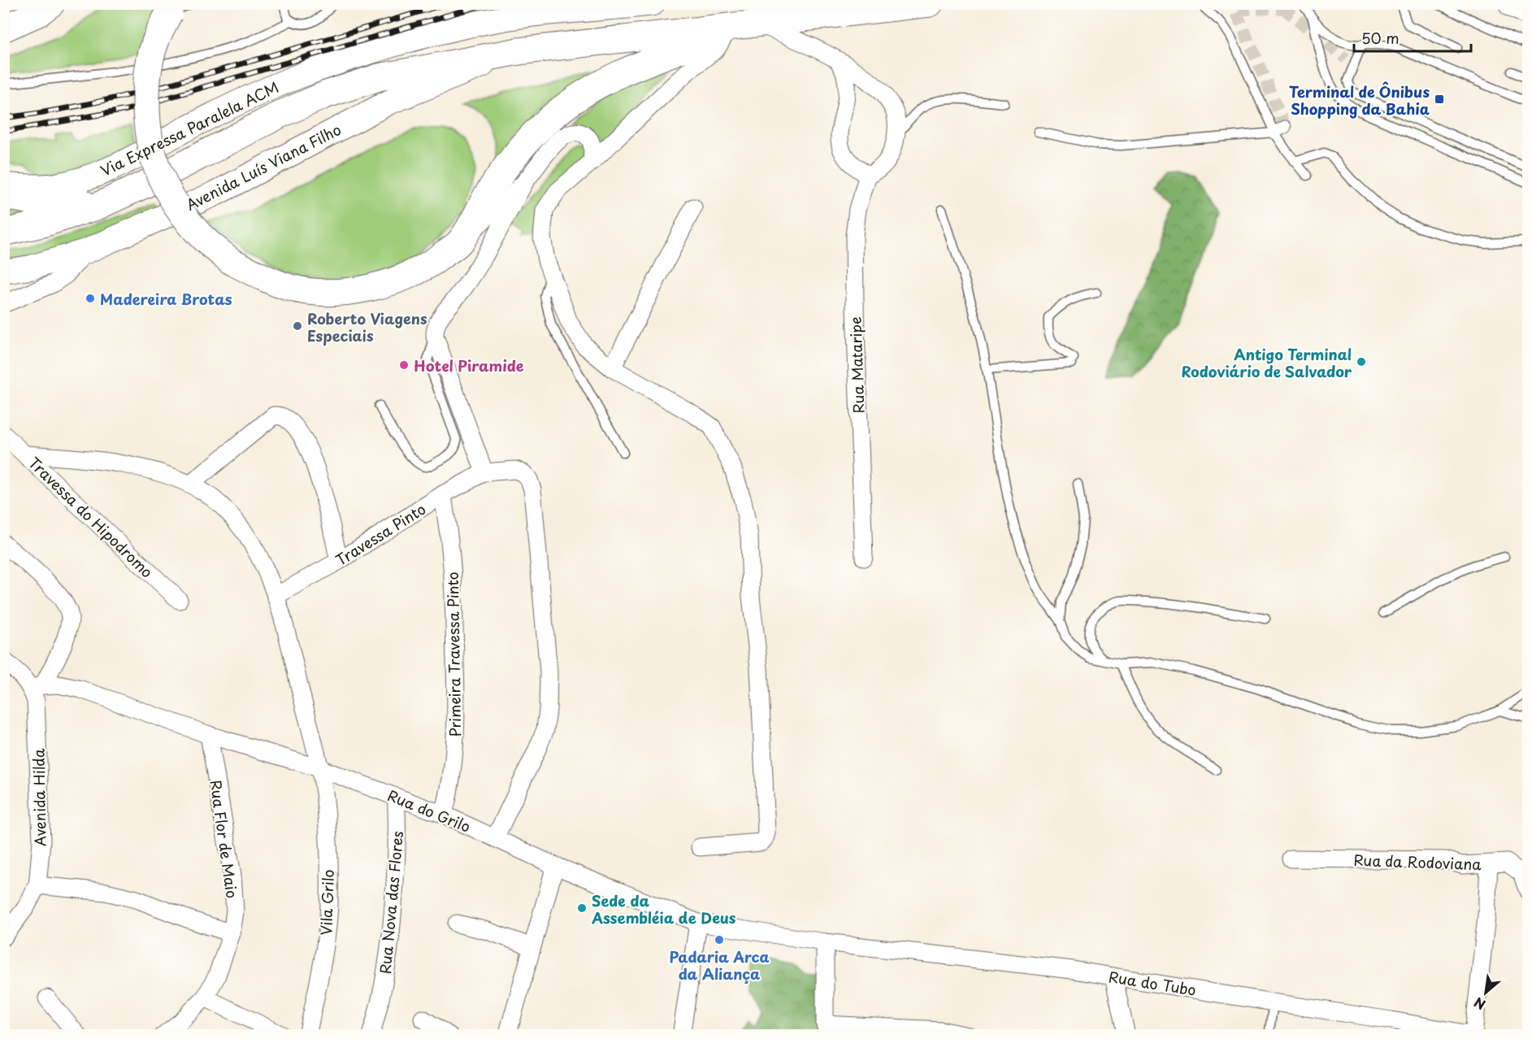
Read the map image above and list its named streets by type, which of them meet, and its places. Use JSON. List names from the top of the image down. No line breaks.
{"streets":{"main road":["Via Expressa Paralela ACM","Avenida Luís Viana Filho"],"street":["Rua Mataripe","Travessa do Hipodromo","Travessa Pinto","Primeira Travessa Pinto","Avenida Hilda","Rua do Grilo","Rua Flor de Maio","Rua da Rodoviana","Vila Grilo","Rua Nova das Flores","Rua do Tubo"]},"crossings":[["Travessa do Hipodromo","Vila Grilo"],["Travessa Pinto","Primeira Travessa Pinto"],["Travessa Pinto","Rua do Grilo"],["Travessa Pinto","Vila Grilo"],["Primeira Travessa Pinto","Rua do Grilo"],["Avenida Hilda","Rua do Grilo"],["Rua do Grilo","Rua Flor de Maio"],["Rua do Grilo","Vila Grilo"],["Rua do Grilo","Rua Nova das Flores"],["Rua do Grilo","Rua do Tubo"]],"places":{"transit":["Terminal de Ônibus Shopping da Bahia"],"other":["Madereira Brotas","Roberto Viagens Especiais","Antigo Terminal Rodoviário de Salvador","Hotel Piramide","Sede da Assembléia de Deus","Padaria Arca da Aliança"]},"scale_bar":"50 m","north":"bottom left"}
